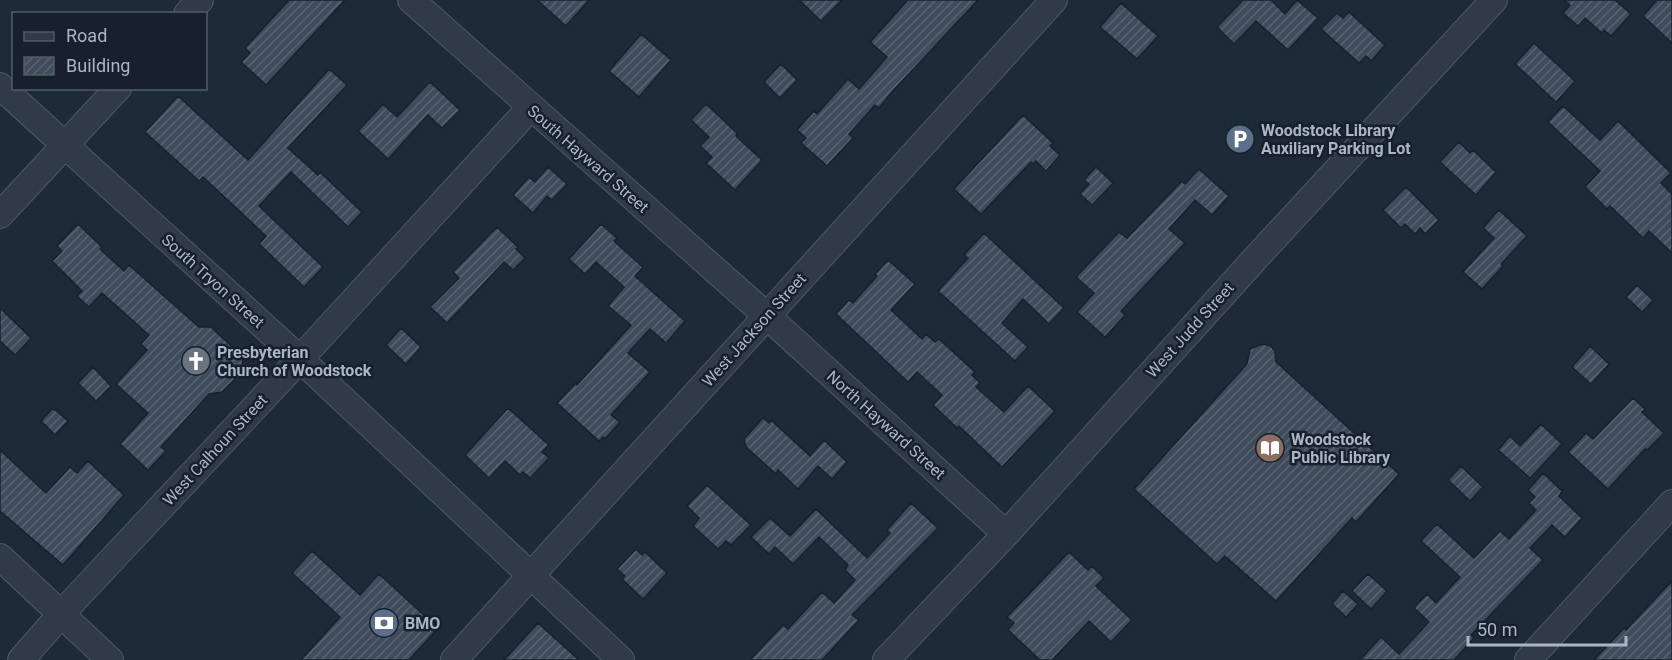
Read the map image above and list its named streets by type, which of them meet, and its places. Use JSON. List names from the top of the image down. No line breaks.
{"streets":{"street":["South Hayward Street","South Tryon Street","West Jackson Street","West Judd Street","North Hayward Street","West Calhoun Street"]},"crossings":[["South Hayward Street","West Jackson Street"],["South Hayward Street","North Hayward Street"],["South Hayward Street","West Calhoun Street"],["South Tryon Street","West Jackson Street"],["South Tryon Street","West Calhoun Street"],["West Jackson Street","North Hayward Street"],["West Judd Street","North Hayward Street"]],"places":{"parking":["Woodstock Library Auxiliary Parking Lot"],"church":["Presbyterian Church of Woodstock"],"library":["Woodstock Public Library"],"bank":["BMO"]},"legend":["Road","Building"],"scale_bar":"50 m"}
